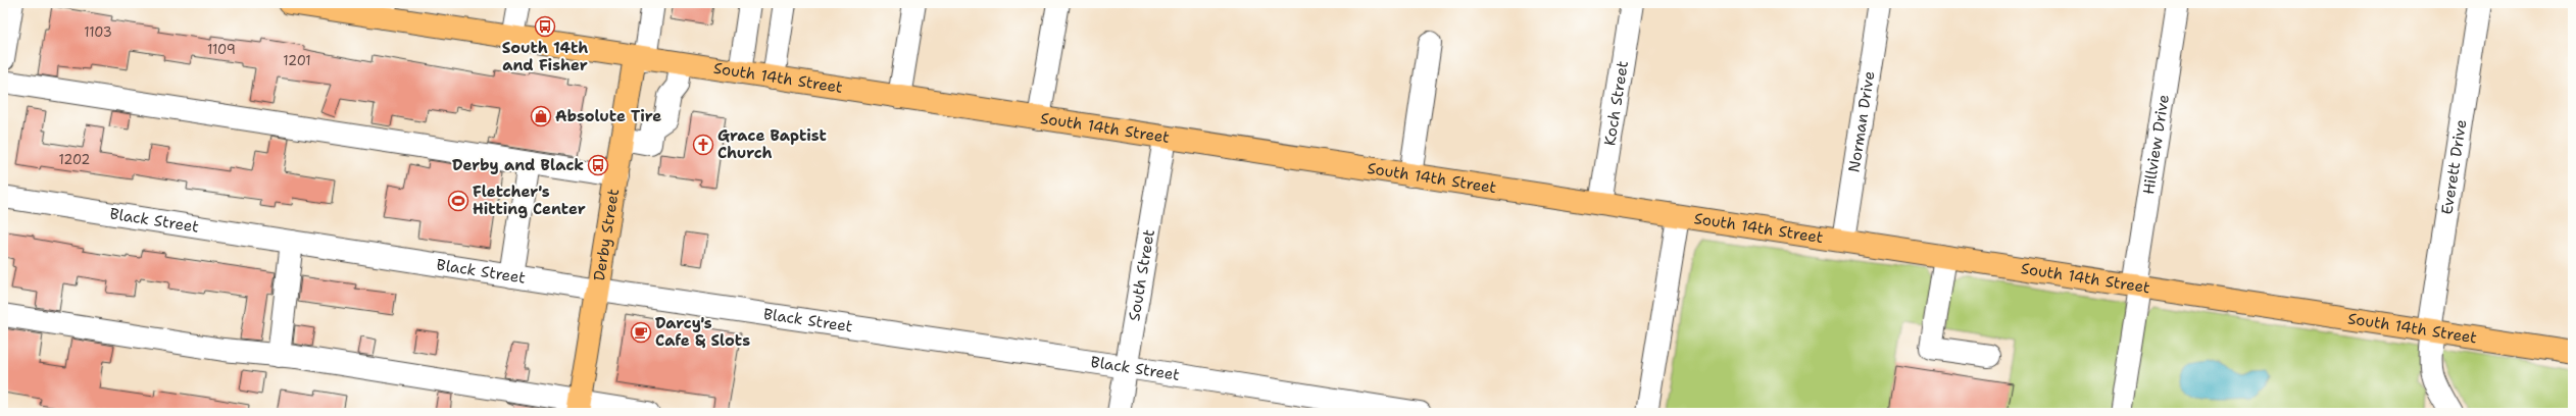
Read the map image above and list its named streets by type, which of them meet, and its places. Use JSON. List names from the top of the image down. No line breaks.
{"streets":{"main road":["South 14th Street","Derby Street"],"street":["Koch Street","Norman Drive","Hillview Drive","Everett Drive","Black Street","South Street"]},"crossings":[["South 14th Street","Koch Street"],["South 14th Street","Norman Drive"],["South 14th Street","Hillview Drive"],["South 14th Street","Everett Drive"],["South 14th Street","Derby Street"],["South 14th Street","South Street"],["Black Street","Derby Street"],["Black Street","South Street"]],"places":{"bus stop":["South 14th and Fisher","Derby and Black"],"shop":["Absolute Tire"],"church":["Grace Baptist Church"],"sports":["Fletcher's Hitting Center"],"cafe":["Darcy's Cafe & Slots"]},"house_numbers":["1103","1109","1201","1202"]}
